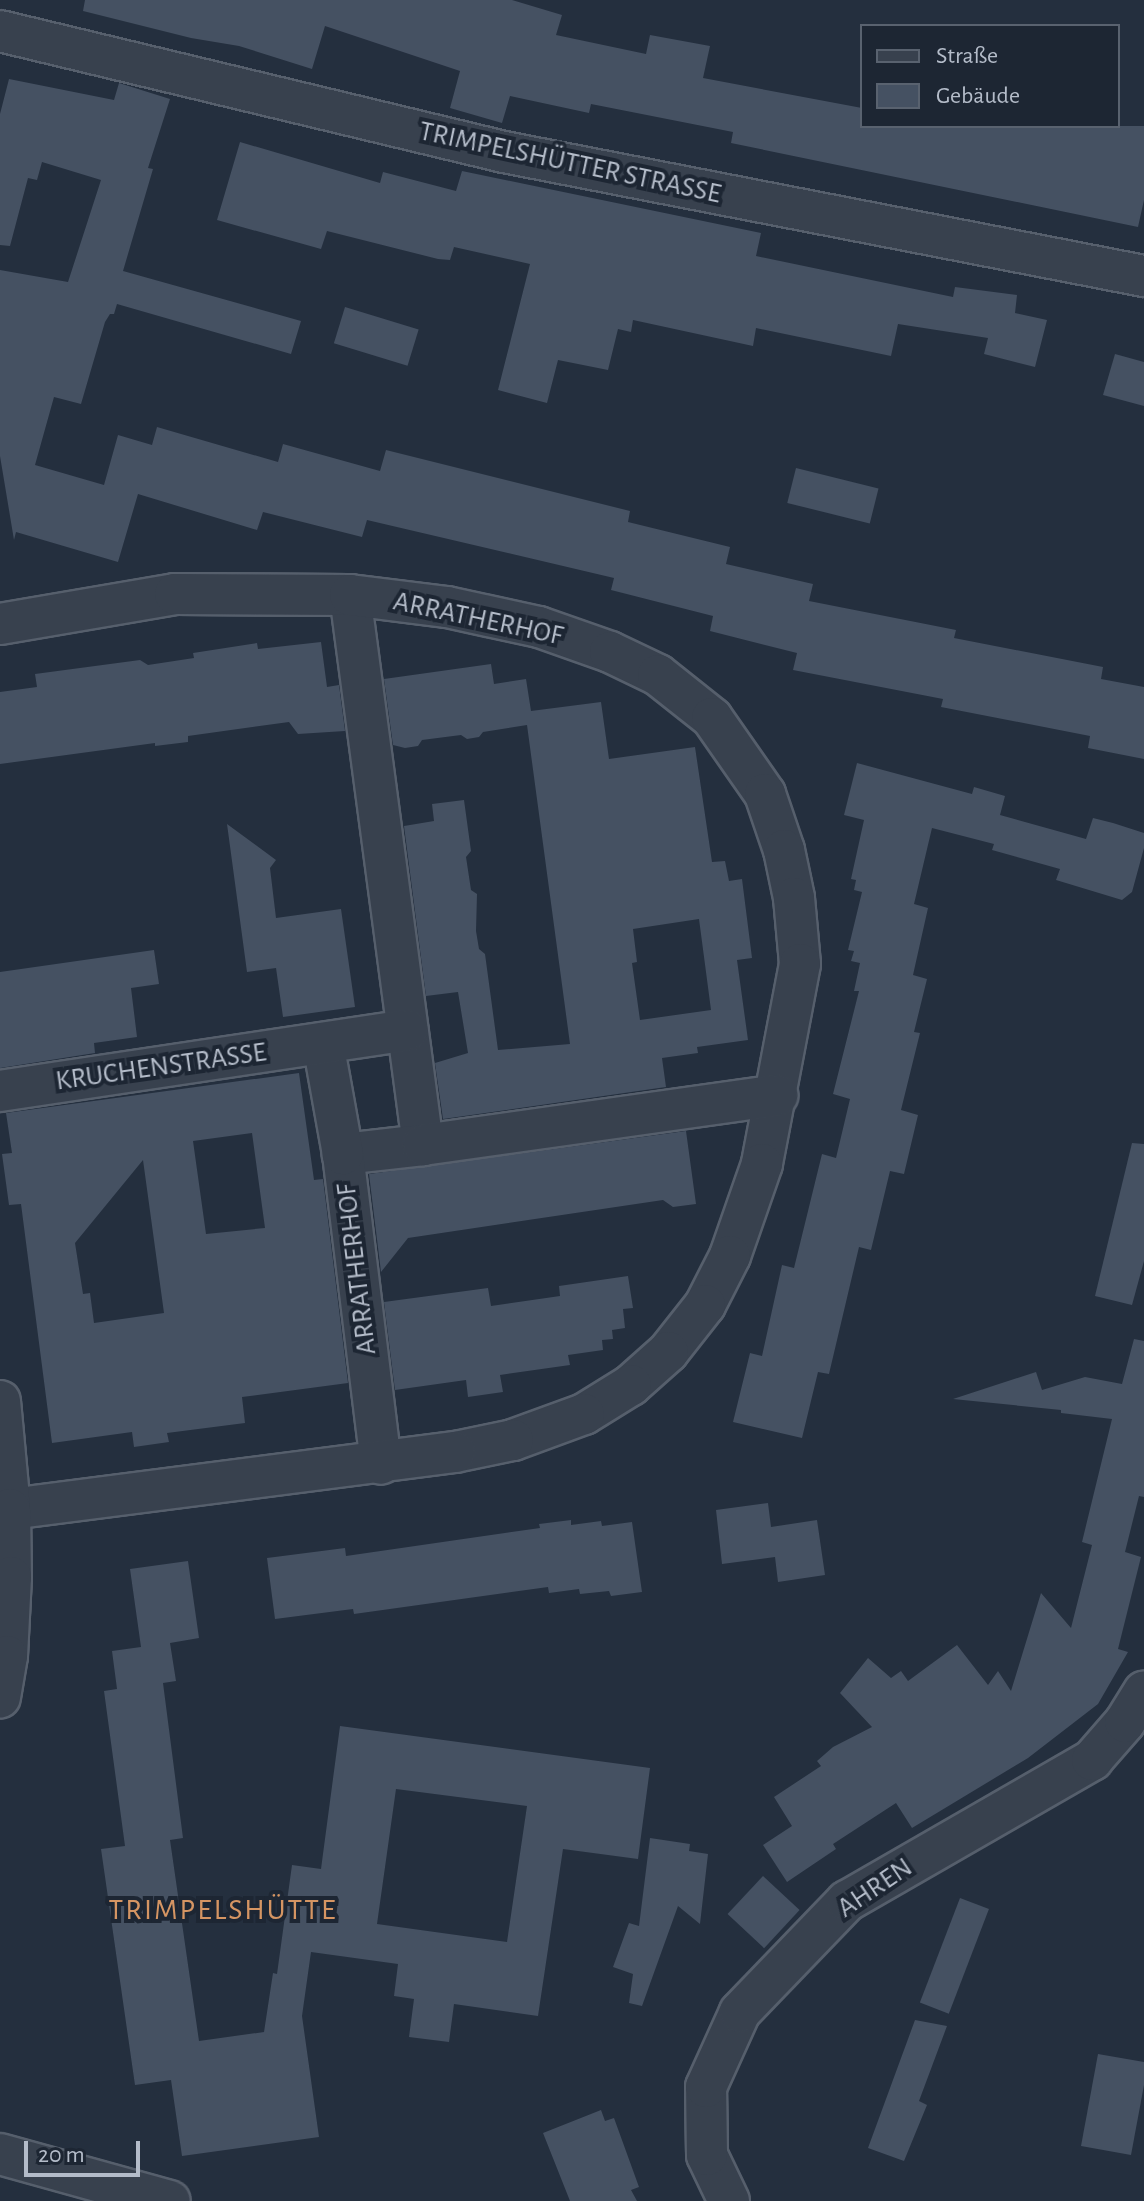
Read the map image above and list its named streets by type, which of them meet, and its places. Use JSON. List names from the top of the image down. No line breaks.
{"streets":{"street":["TRIMPELSHÜTTER STRASSE","ARRATHERHOF","KRUCHENSTRASSE","AHREN"]},"crossings":[["ARRATHERHOF","KRUCHENSTRASSE"]],"districts":["TRIMPELSHÜTTE"],"legend":["Straße","Gebäude"],"scale_bar":"20 m"}
